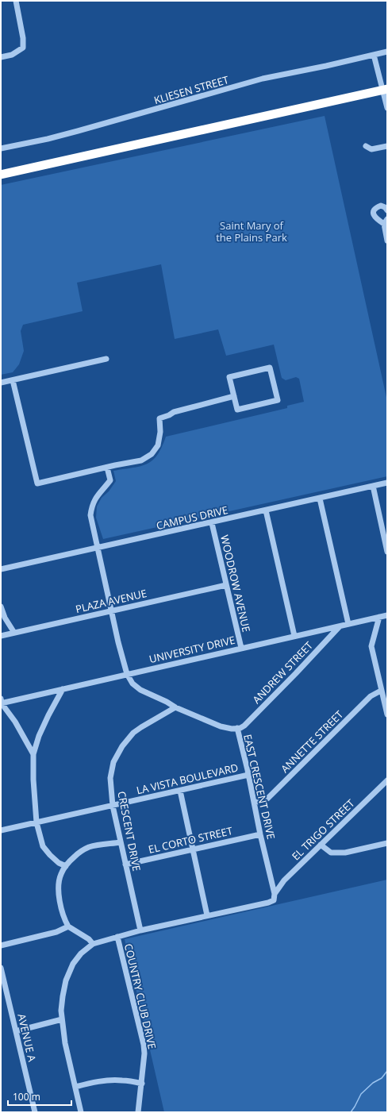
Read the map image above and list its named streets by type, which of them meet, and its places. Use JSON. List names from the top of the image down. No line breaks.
{"streets":{"street":["KLIESEN STREET","CAMPUS DRIVE","WOODROW AVENUE","PLAZA AVENUE","UNIVERSITY DRIVE","ANDREW STREET","ANNETTE STREET","LA VISTA BOULEVARD","EAST CRESCENT DRIVE","EL TRIGO STREET","CRESCENT DRIVE","EL CORTO STREET","COUNTRY CLUB DRIVE","AVENUE A"]},"crossings":[["CAMPUS DRIVE","WOODROW AVENUE"],["WOODROW AVENUE","PLAZA AVENUE"],["WOODROW AVENUE","UNIVERSITY DRIVE"],["UNIVERSITY DRIVE","ANDREW STREET"],["UNIVERSITY DRIVE","EAST CRESCENT DRIVE"],["ANDREW STREET","EAST CRESCENT DRIVE"],["ANNETTE STREET","EAST CRESCENT DRIVE"],["LA VISTA BOULEVARD","EAST CRESCENT DRIVE"],["LA VISTA BOULEVARD","CRESCENT DRIVE"],["EAST CRESCENT DRIVE","EL TRIGO STREET"],["EAST CRESCENT DRIVE","CRESCENT DRIVE"],["EAST CRESCENT DRIVE","EL CORTO STREET"],["EAST CRESCENT DRIVE","COUNTRY CLUB DRIVE"],["EL TRIGO STREET","COUNTRY CLUB DRIVE"],["CRESCENT DRIVE","EL CORTO STREET"],["CRESCENT DRIVE","COUNTRY CLUB DRIVE"]],"parks":["Saint Mary of the Plains Park"],"scale_bar":"100 m"}
